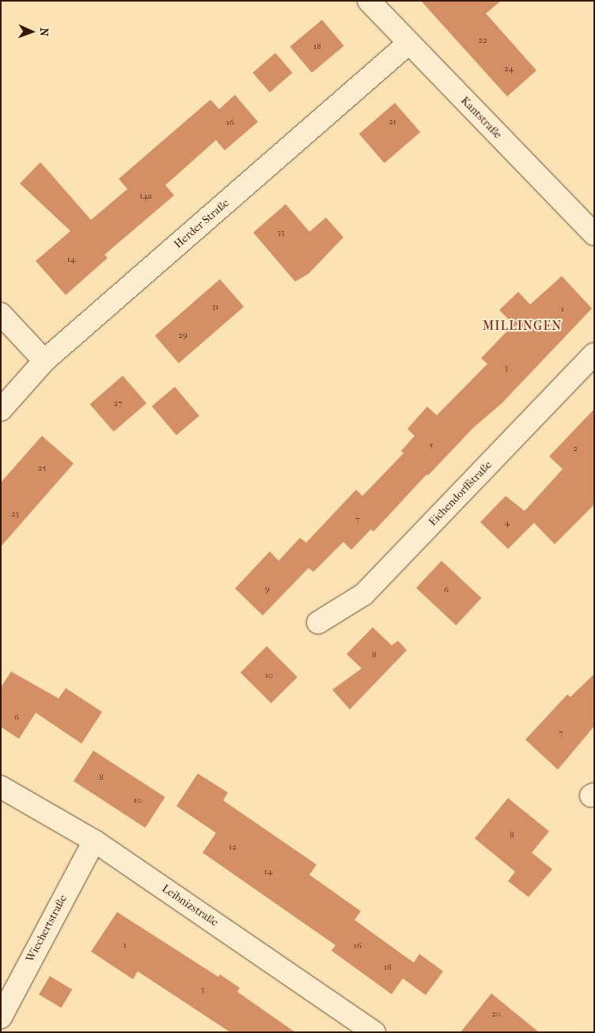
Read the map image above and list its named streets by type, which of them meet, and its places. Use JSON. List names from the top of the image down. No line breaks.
{"streets":{"street":["Kantstraße","Herder Straße","Eichendorffstraße","Leibnizstraße","Wiechertstraße"]},"crossings":[["Kantstraße","Herder Straße"],["Leibnizstraße","Wiechertstraße"]],"districts":["MILLINGEN"],"house_numbers":["22","18","24","21","16","14a","33","14","31","1","29","3","27","5","2","25","23","7","4","9","6","8","10","6","7","8","10","8","12","14","1","16","18","3","20"],"north":"right"}
